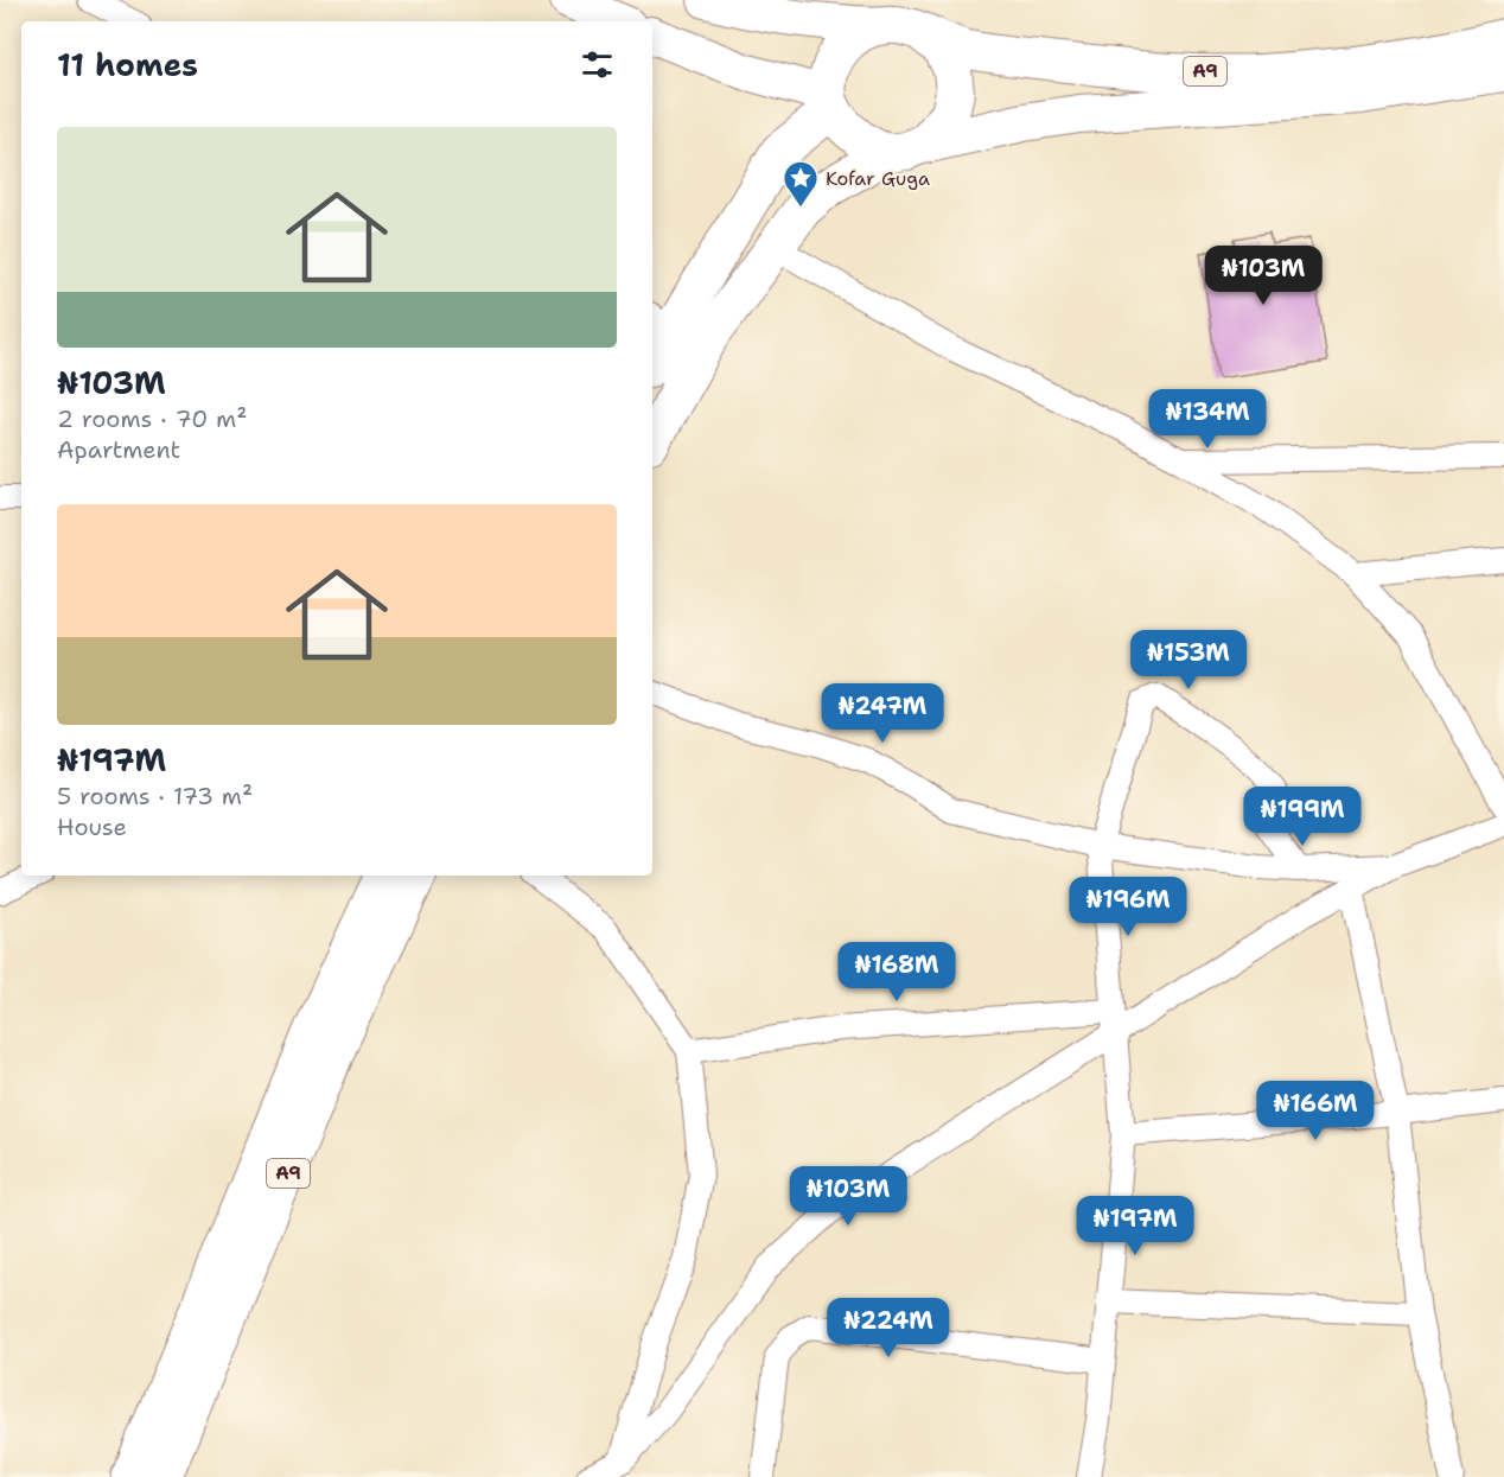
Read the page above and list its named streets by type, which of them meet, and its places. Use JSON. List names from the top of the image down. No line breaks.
{"streets":{"highway":["A9"]},"places":{"place":["Kofar Guga"]},"page":{"heading":"11 homes","list":[{"name":"₦103M","note":"2 rooms · 70 m² · Apartment"},{"name":"₦197M","note":"5 rooms · 173 m² · House"}],"price":["₦103M","₦134M","₦153M","₦247M","₦199M","₦196M","₦168M","₦166M","₦103M","₦197M","₦224M"]}}
